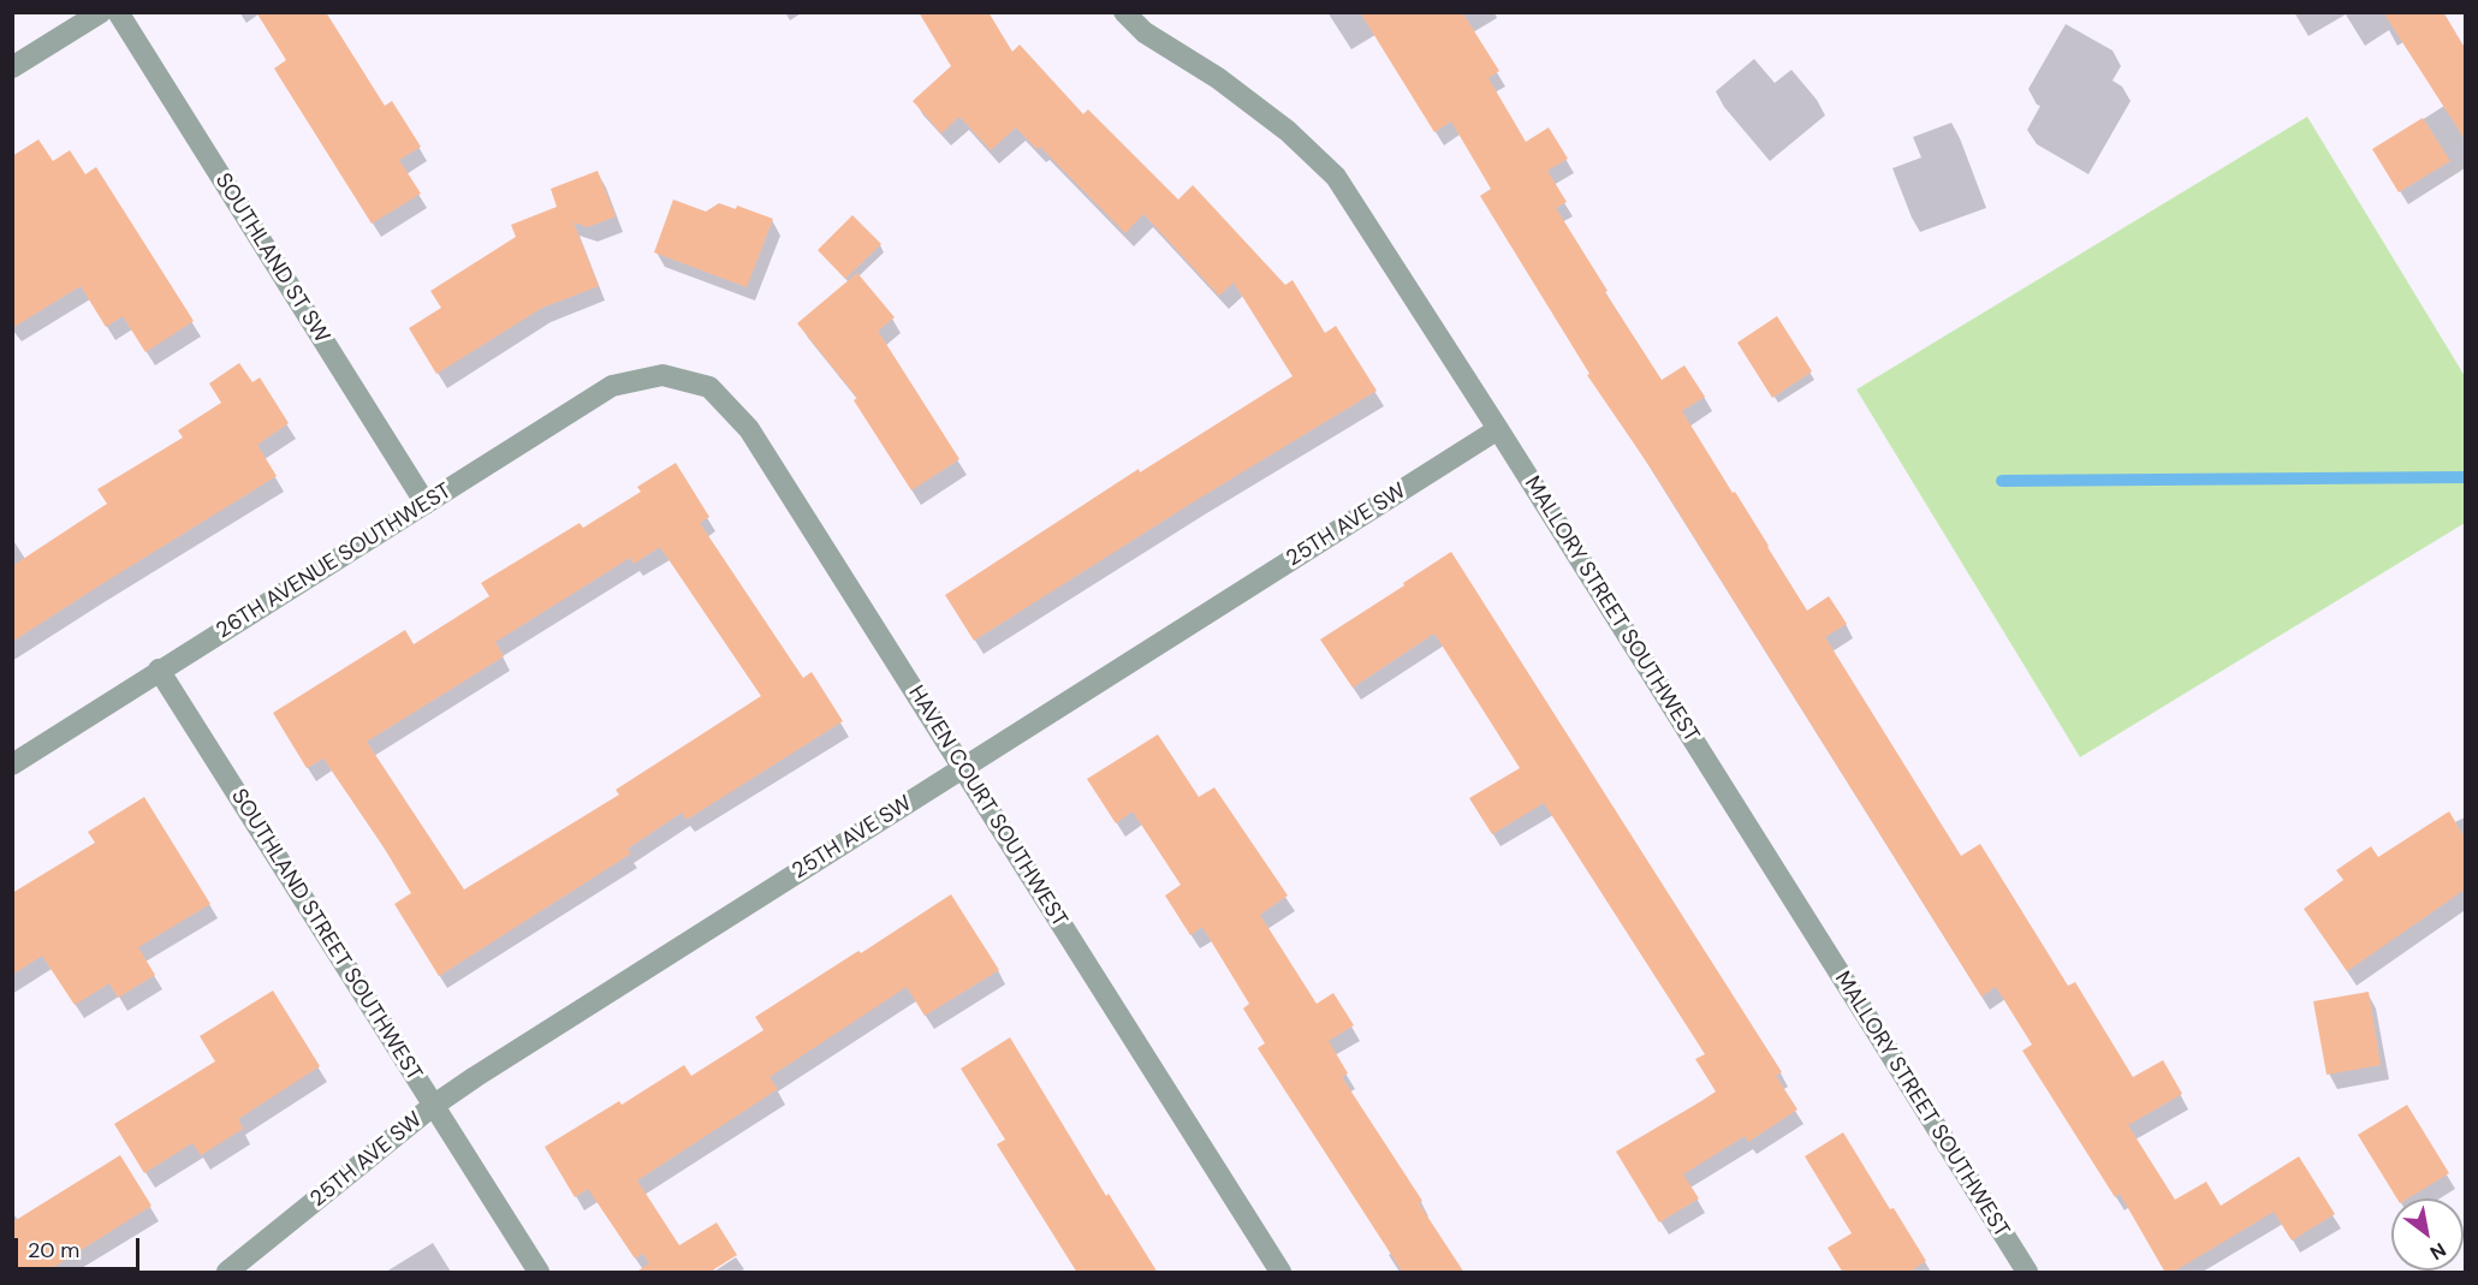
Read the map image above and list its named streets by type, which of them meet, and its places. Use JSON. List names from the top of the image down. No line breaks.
{"streets":{"street":["SOUTHLAND ST SW","25TH AVE SW","26TH AVENUE SOUTHWEST","MALLORY STREET SOUTHWEST","HAVEN COURT SOUTHWEST","SOUTHLAND STREET SOUTHWEST"]},"crossings":[["SOUTHLAND ST SW","26TH AVENUE SOUTHWEST"],["25TH AVE SW","MALLORY STREET SOUTHWEST"],["25TH AVE SW","HAVEN COURT SOUTHWEST"],["25TH AVE SW","SOUTHLAND STREET SOUTHWEST"],["26TH AVENUE SOUTHWEST","HAVEN COURT SOUTHWEST"],["26TH AVENUE SOUTHWEST","SOUTHLAND STREET SOUTHWEST"]],"scale_bar":"20 m","north":"bottom right"}
